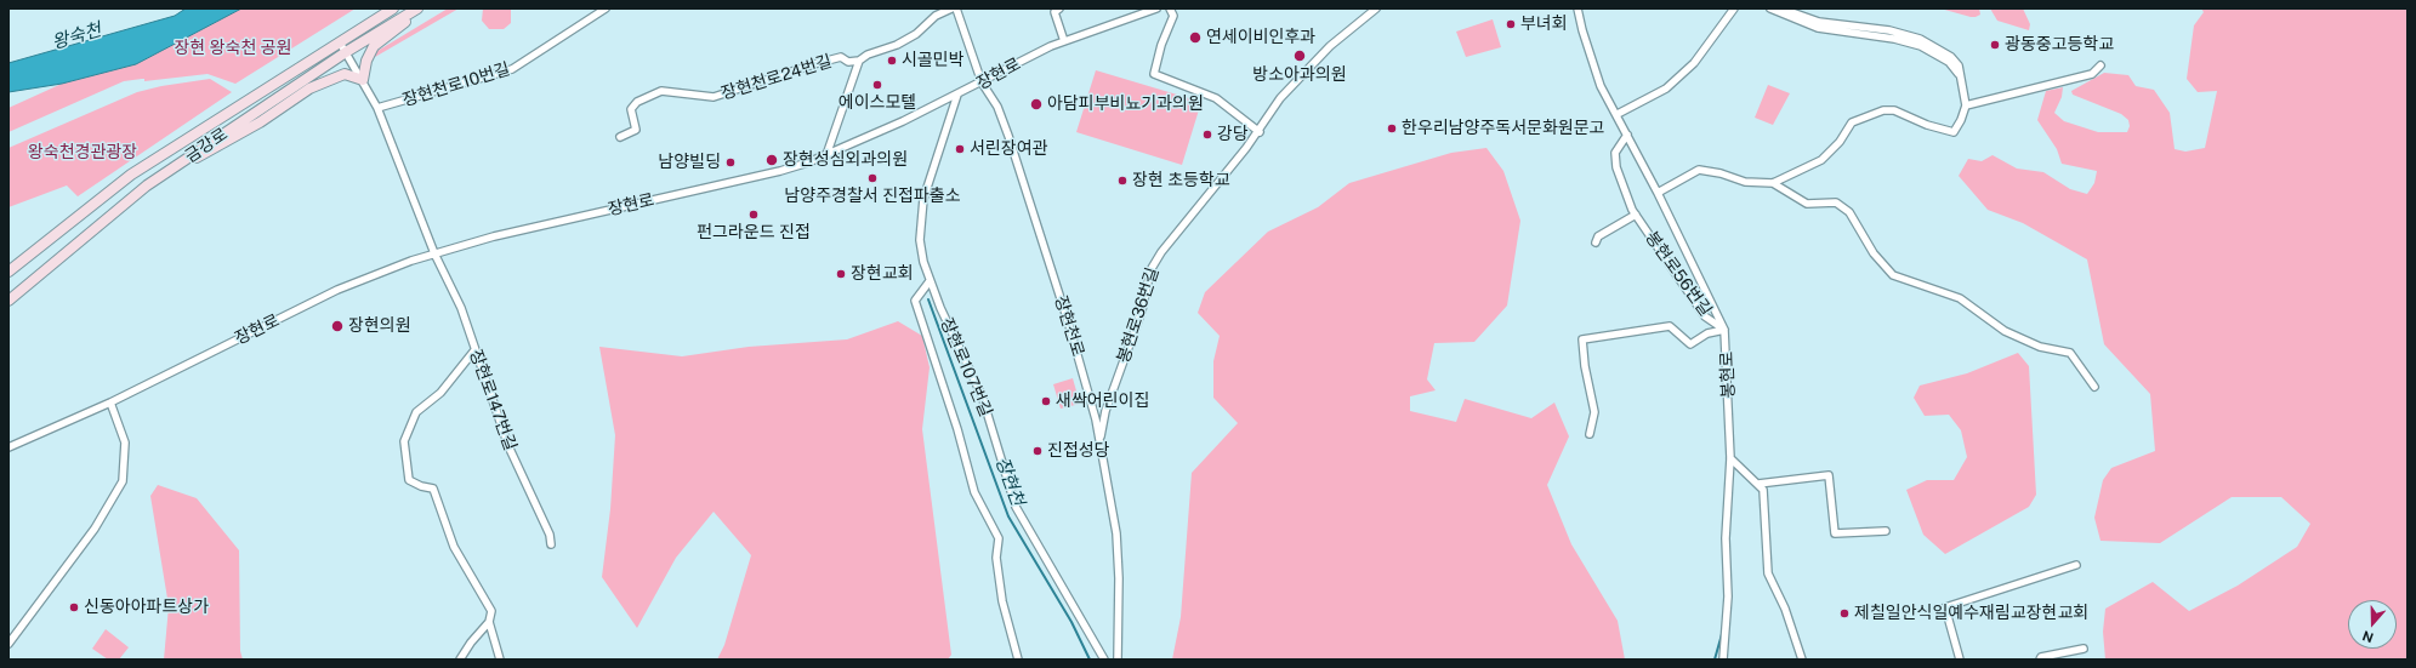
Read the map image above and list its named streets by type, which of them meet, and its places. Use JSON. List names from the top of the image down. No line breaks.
{"streets":{"main road":["금강로"],"street":["장현로","장현천로24번길","장현천로10번길","봉현로56번길","봉현로36번길","장현천로","장현로107번길","봉현로","장현로147번길"]},"crossings":[["장현로","장현천로"],["장현로","장현로107번길"],["장현로","장현로147번길"],["봉현로56번길","봉현로"],["봉현로36번길","장현천로"]],"water":["왕숙천","장현천"],"parks":["장현 왕숙천 공원","왕숙천경관광장"],"places":["부녀회","연세이비인후과","광동중고등학교","방소아과의원","시골민박","에이스모텔","아담피부비뇨기과의원","한우리남양주독서문화원문고","강당","서린장여관","장현성심외과의원","남양빌딩","남양주경찰서 진접파출소","장현 초등학교","펀그라운드 진접","장현교회","장현의원","새싹어린이집","진접성당","신동아아파트상가","제칠일안식일예수재림교장현교회"],"north":"bottom"}
